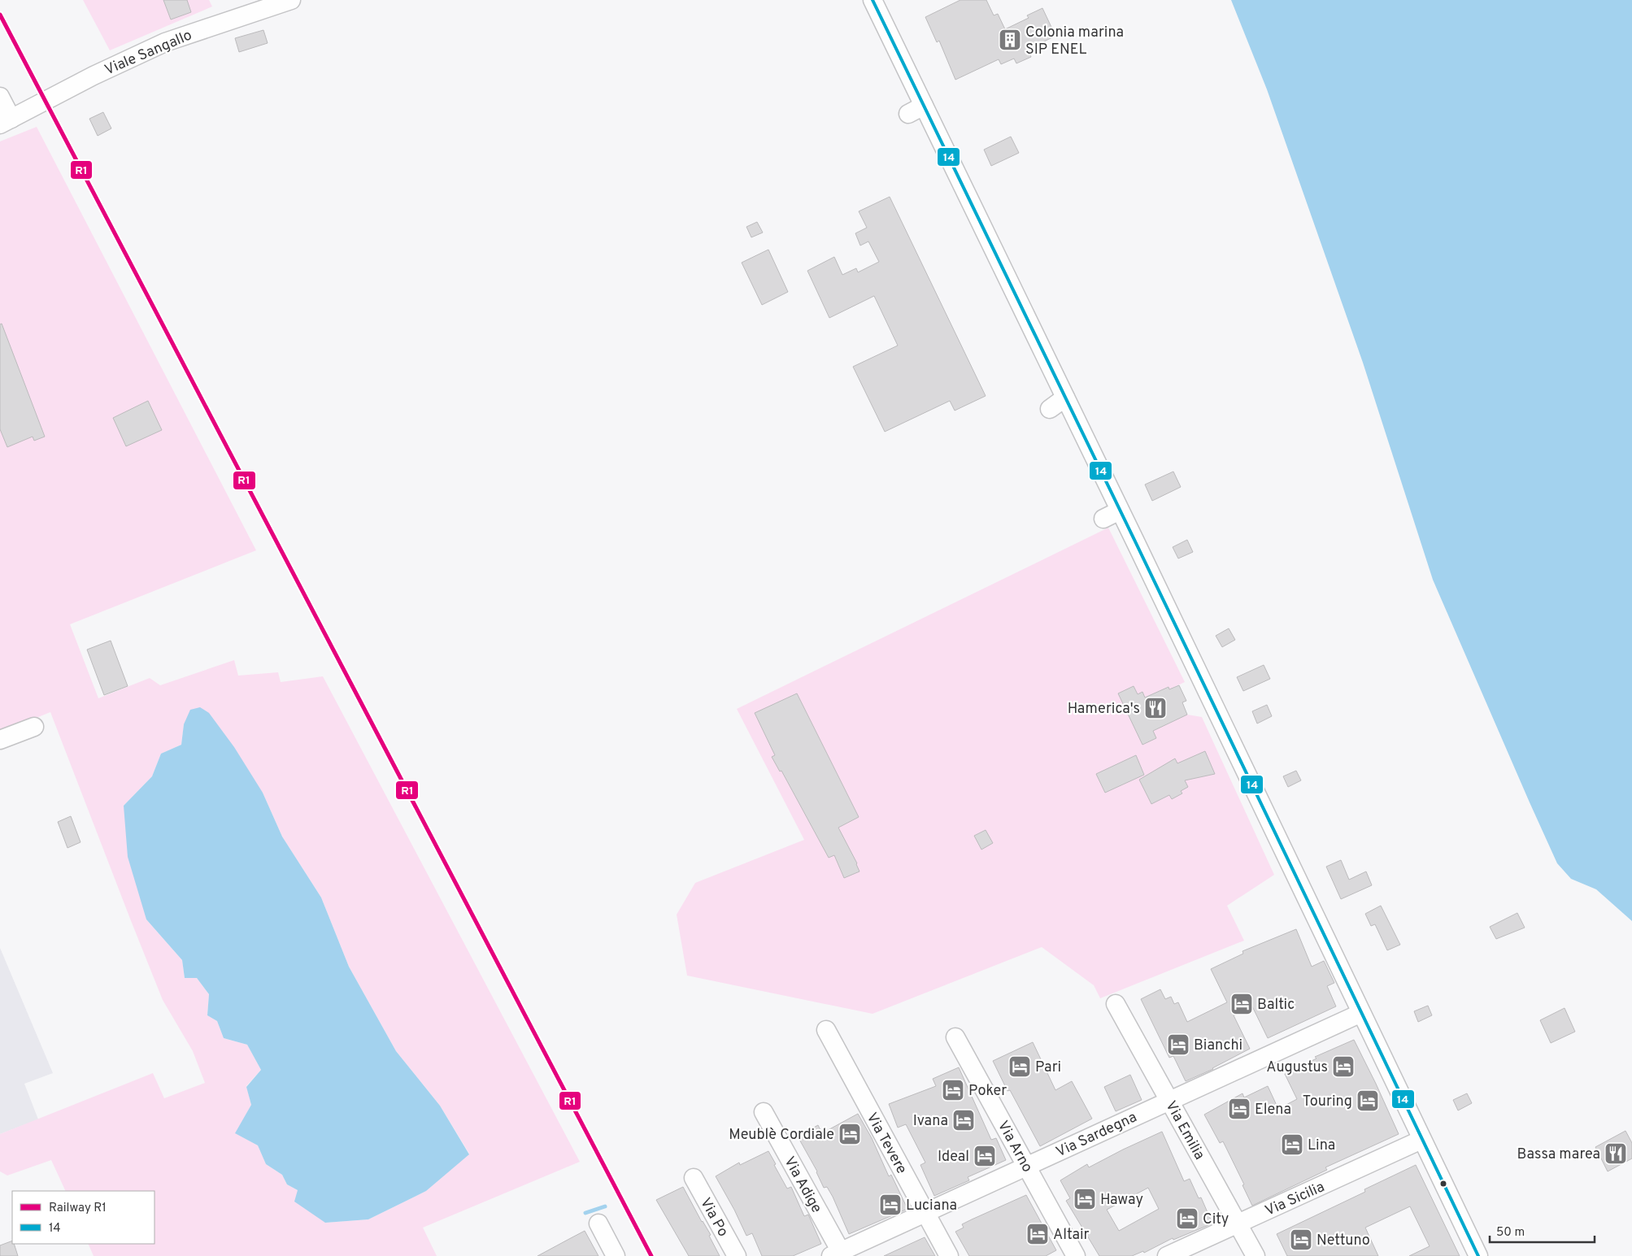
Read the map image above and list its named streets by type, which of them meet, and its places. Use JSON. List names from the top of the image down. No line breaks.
{"streets":{"street":["Viale Sangallo","Via Emilia","Via Sardegna","Via Tevere","Via Arno","Via Adige","Via Sicilia","Via Po"]},"crossings":[["Via Emilia","Via Sardegna"],["Via Emilia","Via Sicilia"],["Via Sardegna","Via Tevere"],["Via Sardegna","Via Arno"],["Via Sardegna","Via Adige"]],"places":{"building":["Colonia marina SIP ENEL"],"restaurant":["Hamerica's","Bassa marea"],"hotel":["Baltic","Bianchi","Pari","Augustus","Poker","Touring","Elena","Ivana","Meublè Cordiale","Lina","Ideal","Haway","Luciana","City","Altair","Nettuno"]},"lines":["transit line 14","rail line R1"],"legend":["Railway R1","14"],"scale_bar":"50 m"}
